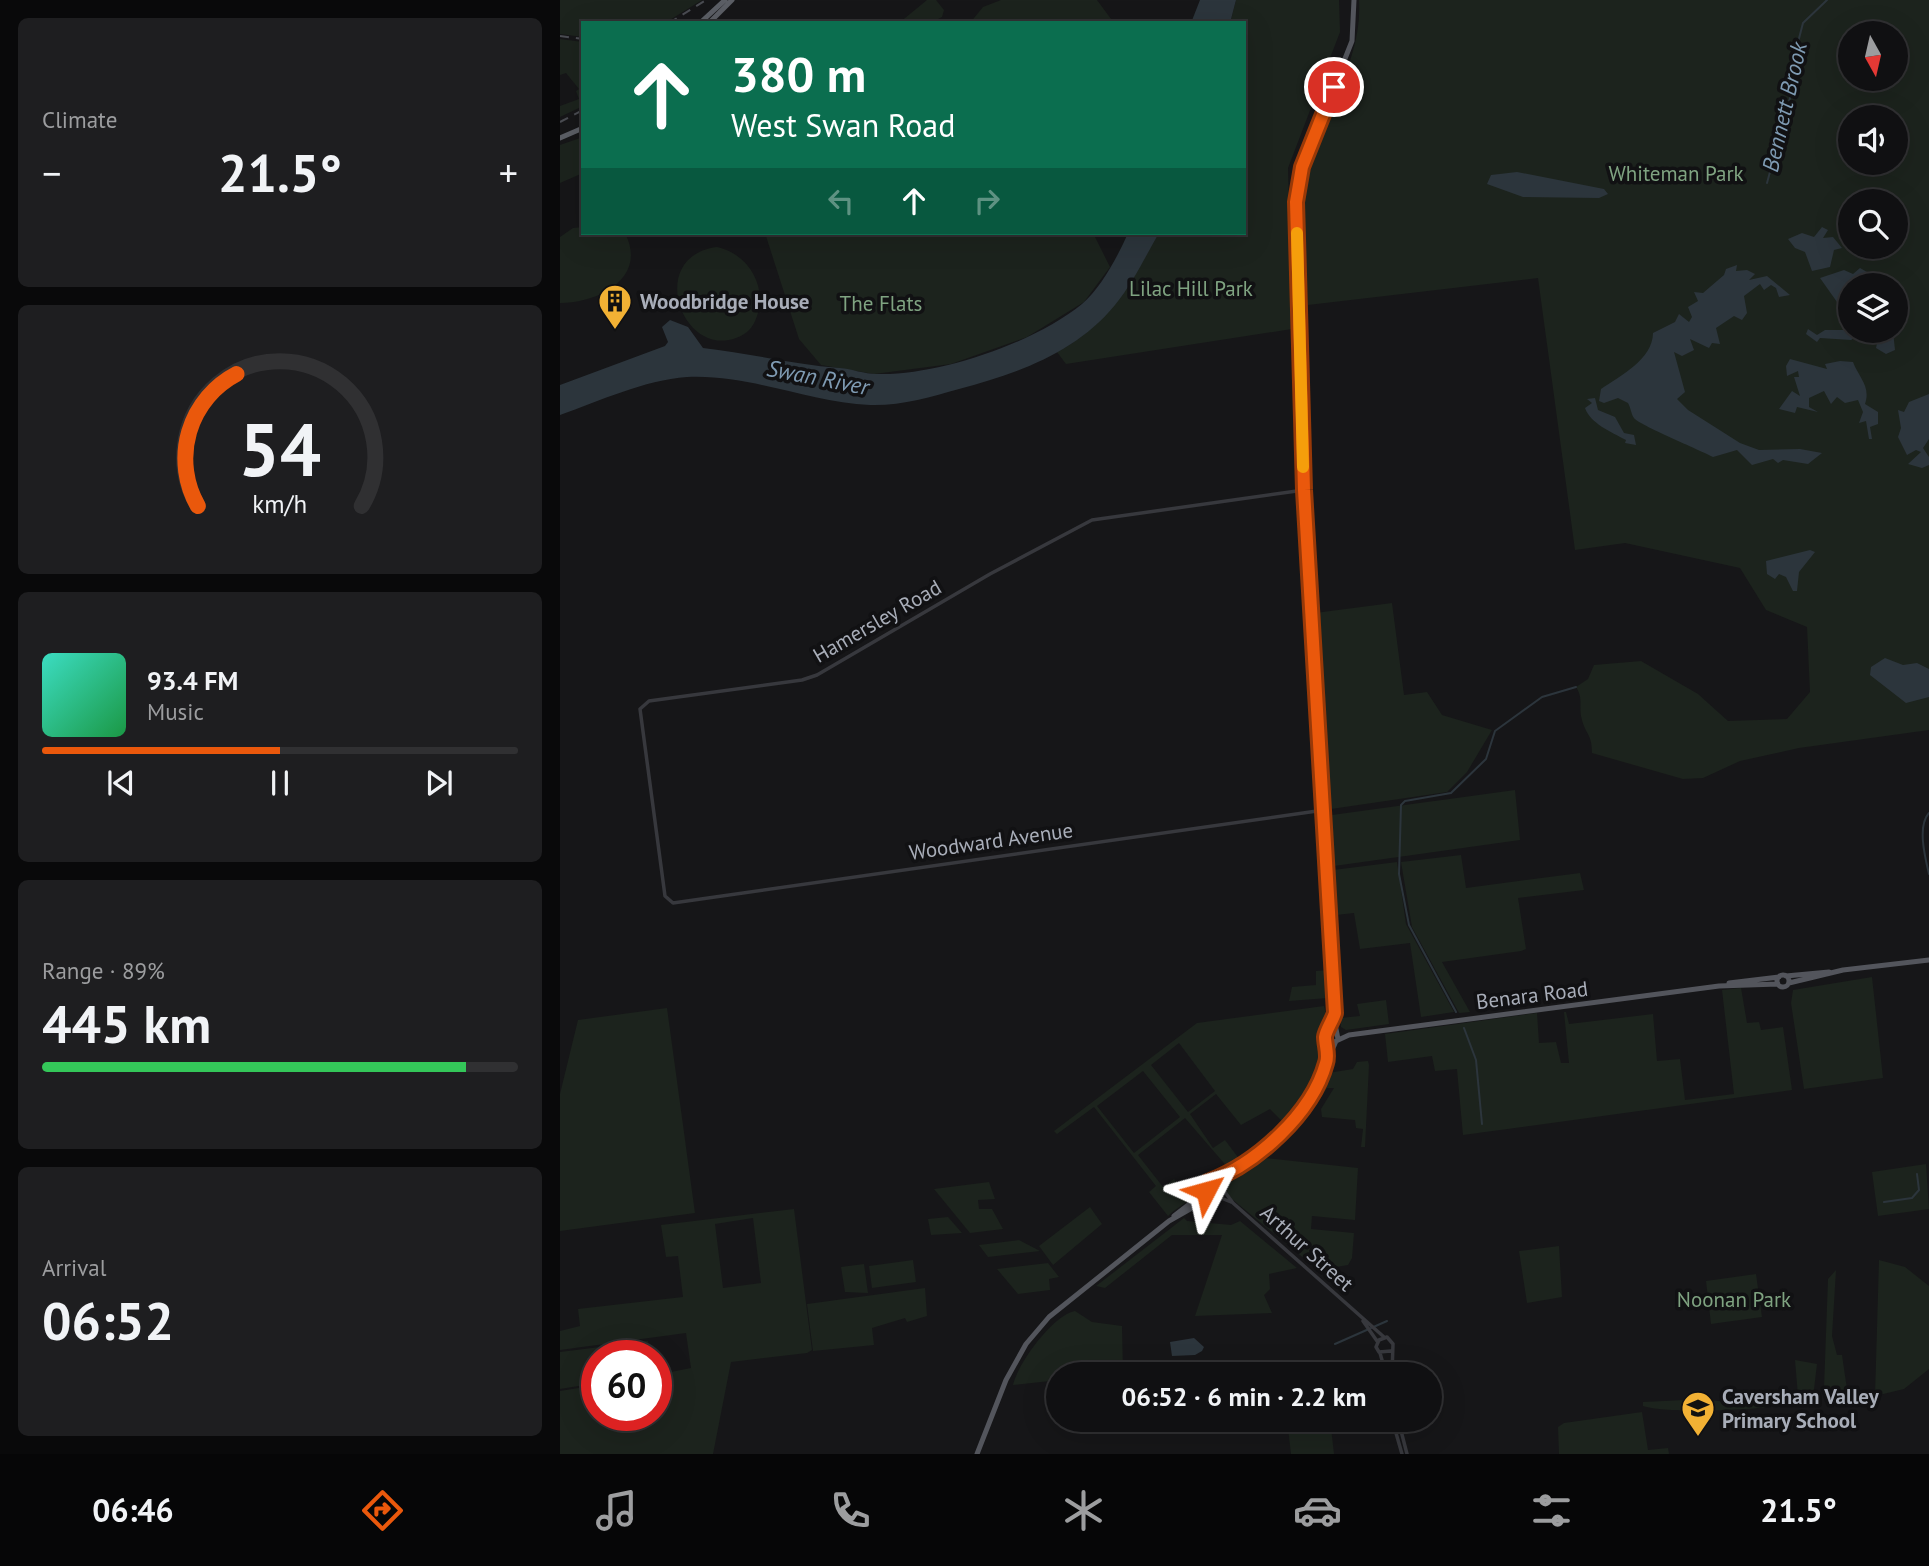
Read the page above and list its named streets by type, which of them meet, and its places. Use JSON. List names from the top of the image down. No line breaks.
{"streets":{"main road":["Benara Road"],"street":["Hamersley Road","Woodward Avenue","Arthur Street"]},"crossings":[["Hamersley Road","Woodward Avenue"]],"water":["Bennett Brook","Swan River"],"parks":["Whiteman Park","Lilac Hill Park","The Flats","Noonan Park"],"places":{"building":["Woodbridge House"],"school or university":["Caversham Valley Primary School"]},"north":"bottom","page":{"tile":["Climate",["Range · 89%","445 km"],["Arrival","06:52"]],"turn":["380 m","West Swan Road"],"heat":["−","21.5°","+"],"song":["93.4 FM","Music"],"limit":"60","trip":"06:52 · 6 min · 2.2 km","tabs":["06:46","21.5°"],"gauge":["54","km/h"]}}
